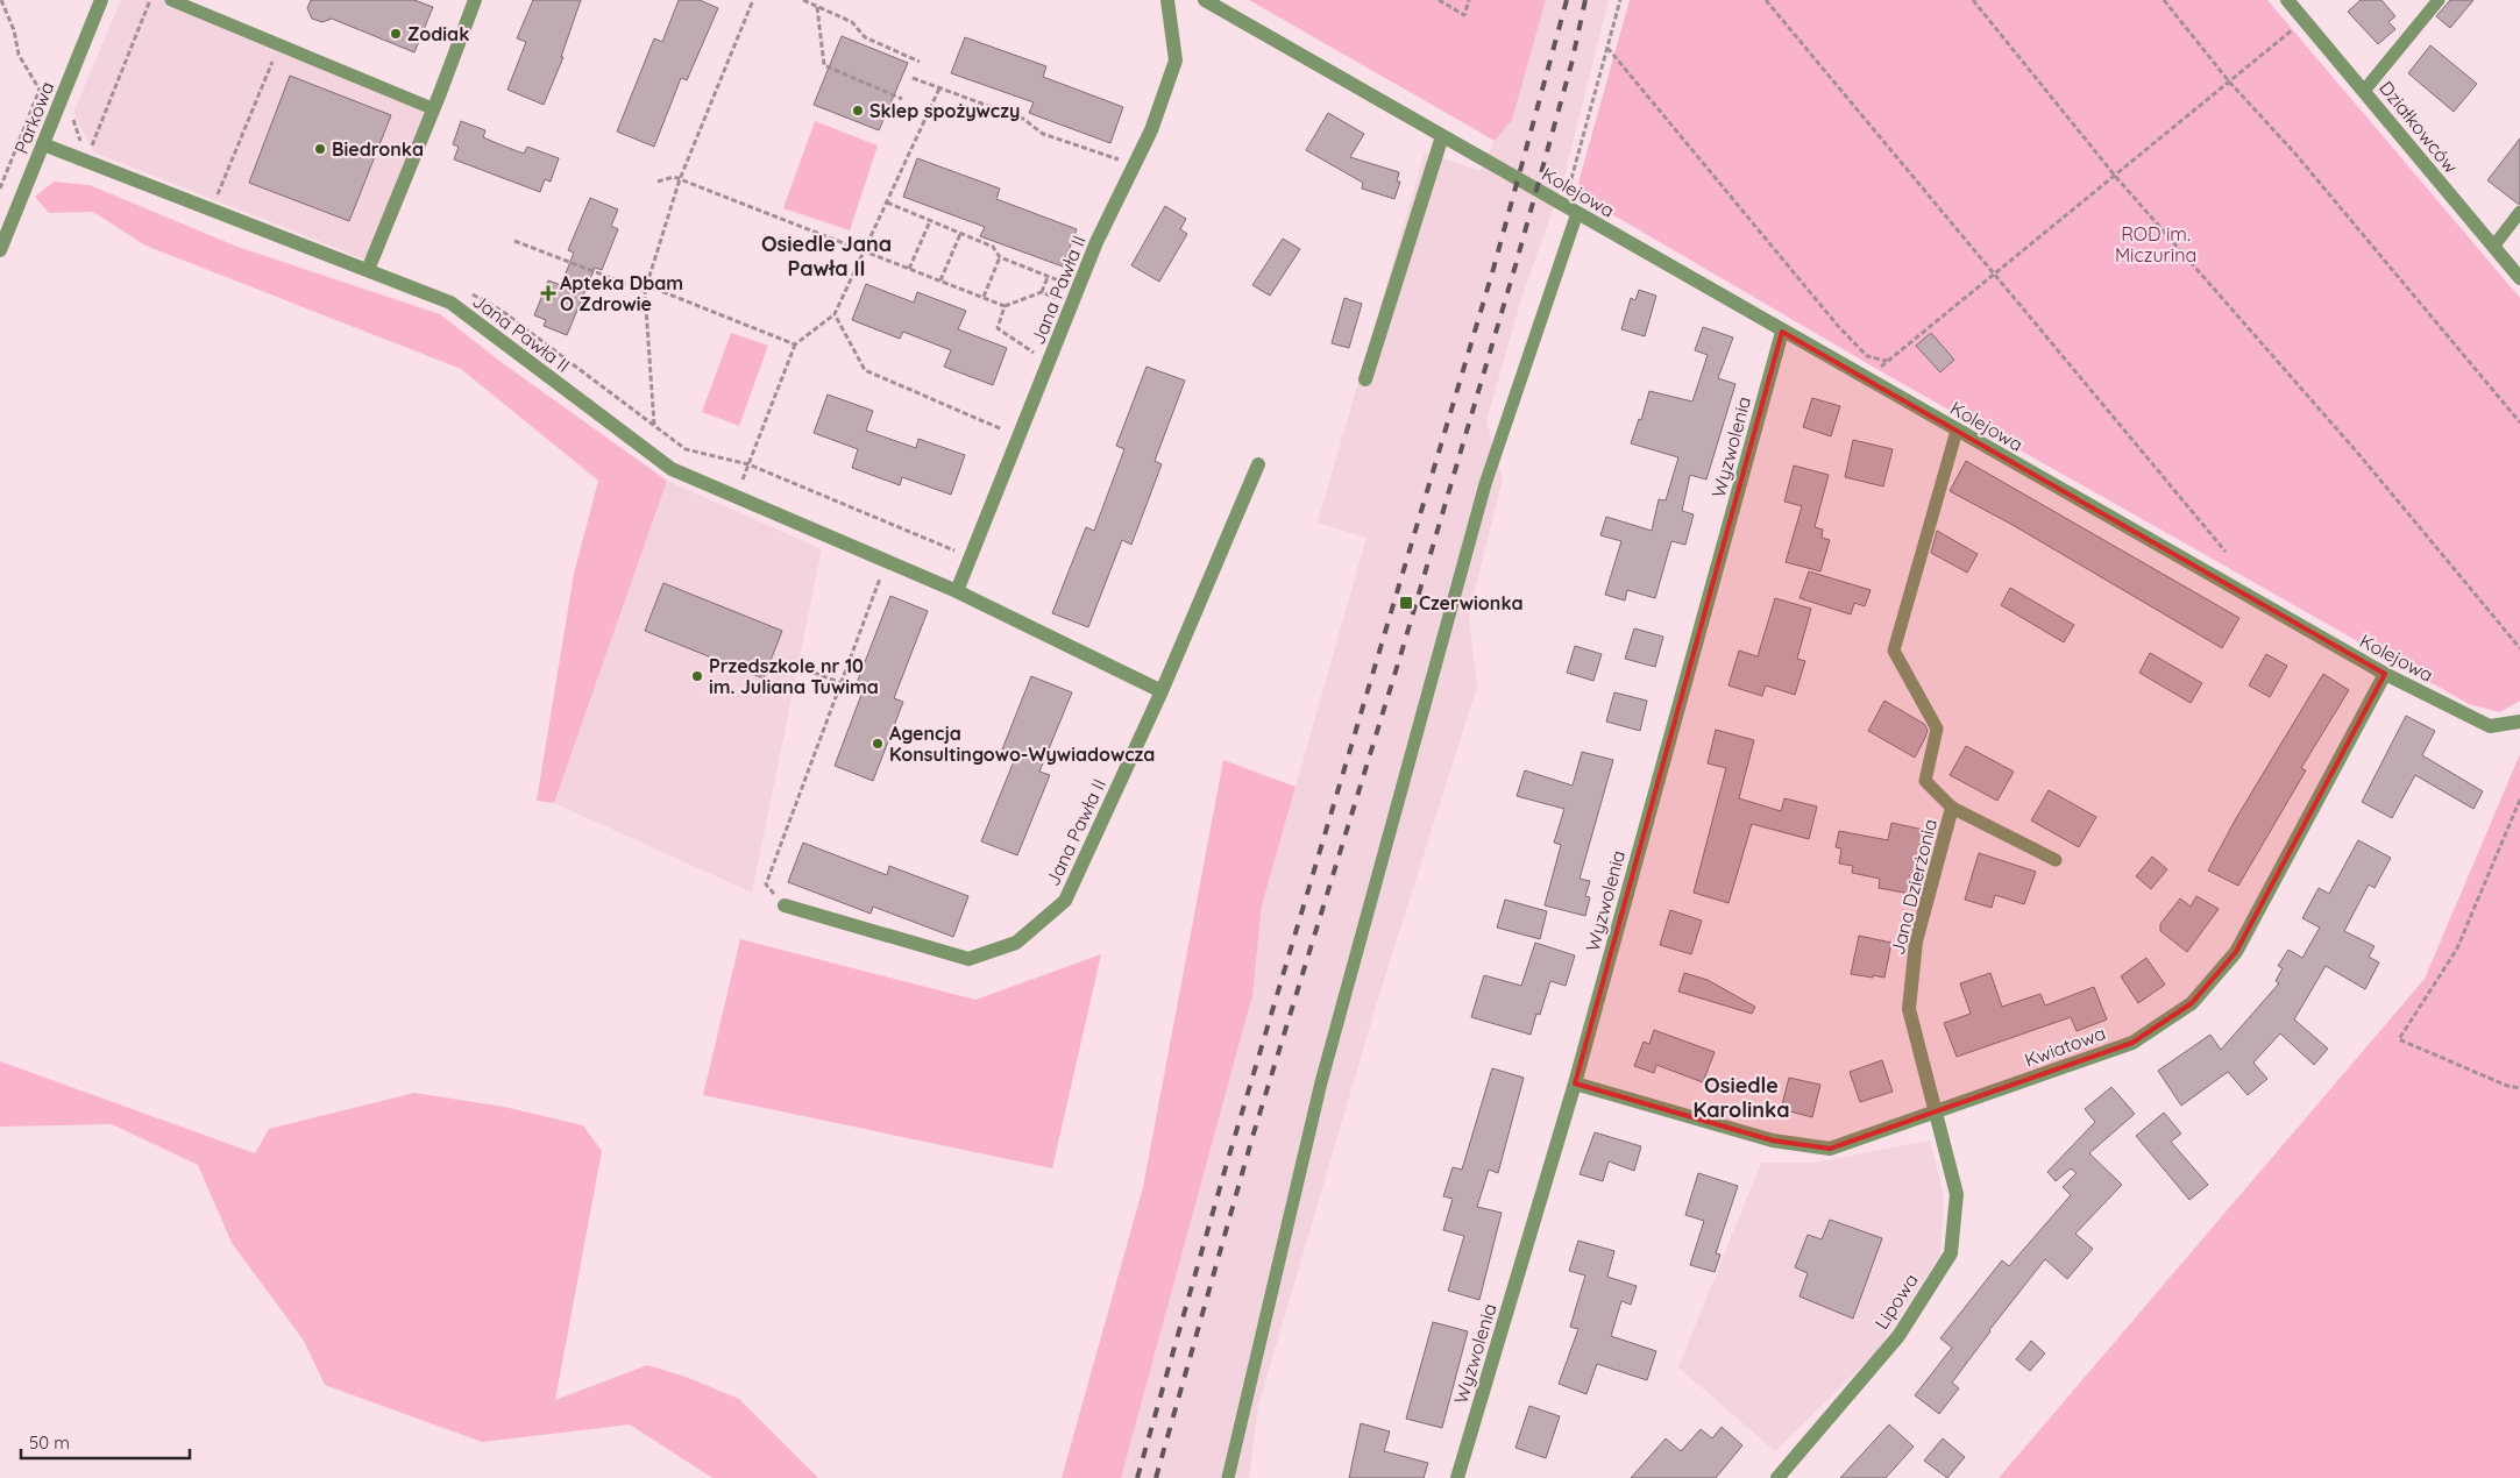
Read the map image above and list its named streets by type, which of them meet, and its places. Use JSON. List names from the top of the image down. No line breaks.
{"streets":{"street":["Parkowa","Działkowców","Kolejowa","Jana Pawła II","Wyzwolenia","Jana Dzierżonia","Kwiatowa","Lipowa"]},"crossings":[["Parkowa","Jana Pawła II"],["Kolejowa","Wyzwolenia"],["Kolejowa","Kwiatowa"],["Wyzwolenia","Kwiatowa"],["Jana Dzierżonia","Kwiatowa"],["Jana Dzierżonia","Lipowa"],["Kwiatowa","Lipowa"]],"districts":["Osiedle Jana Pawła II","Osiedle Karolinka"],"parks":["ROD im. Miczurina"],"places":{"other":["Zodiak","Sklep spożywczy","Biedronka","Przedszkole nr 10 im. Juliana Tuwima","Agencja Konsultingowo-Wywiadowcza"],"health":["Apteka Dbam O Zdrowie"],"transit":["Czerwionka"]},"scale_bar":"50 m"}
